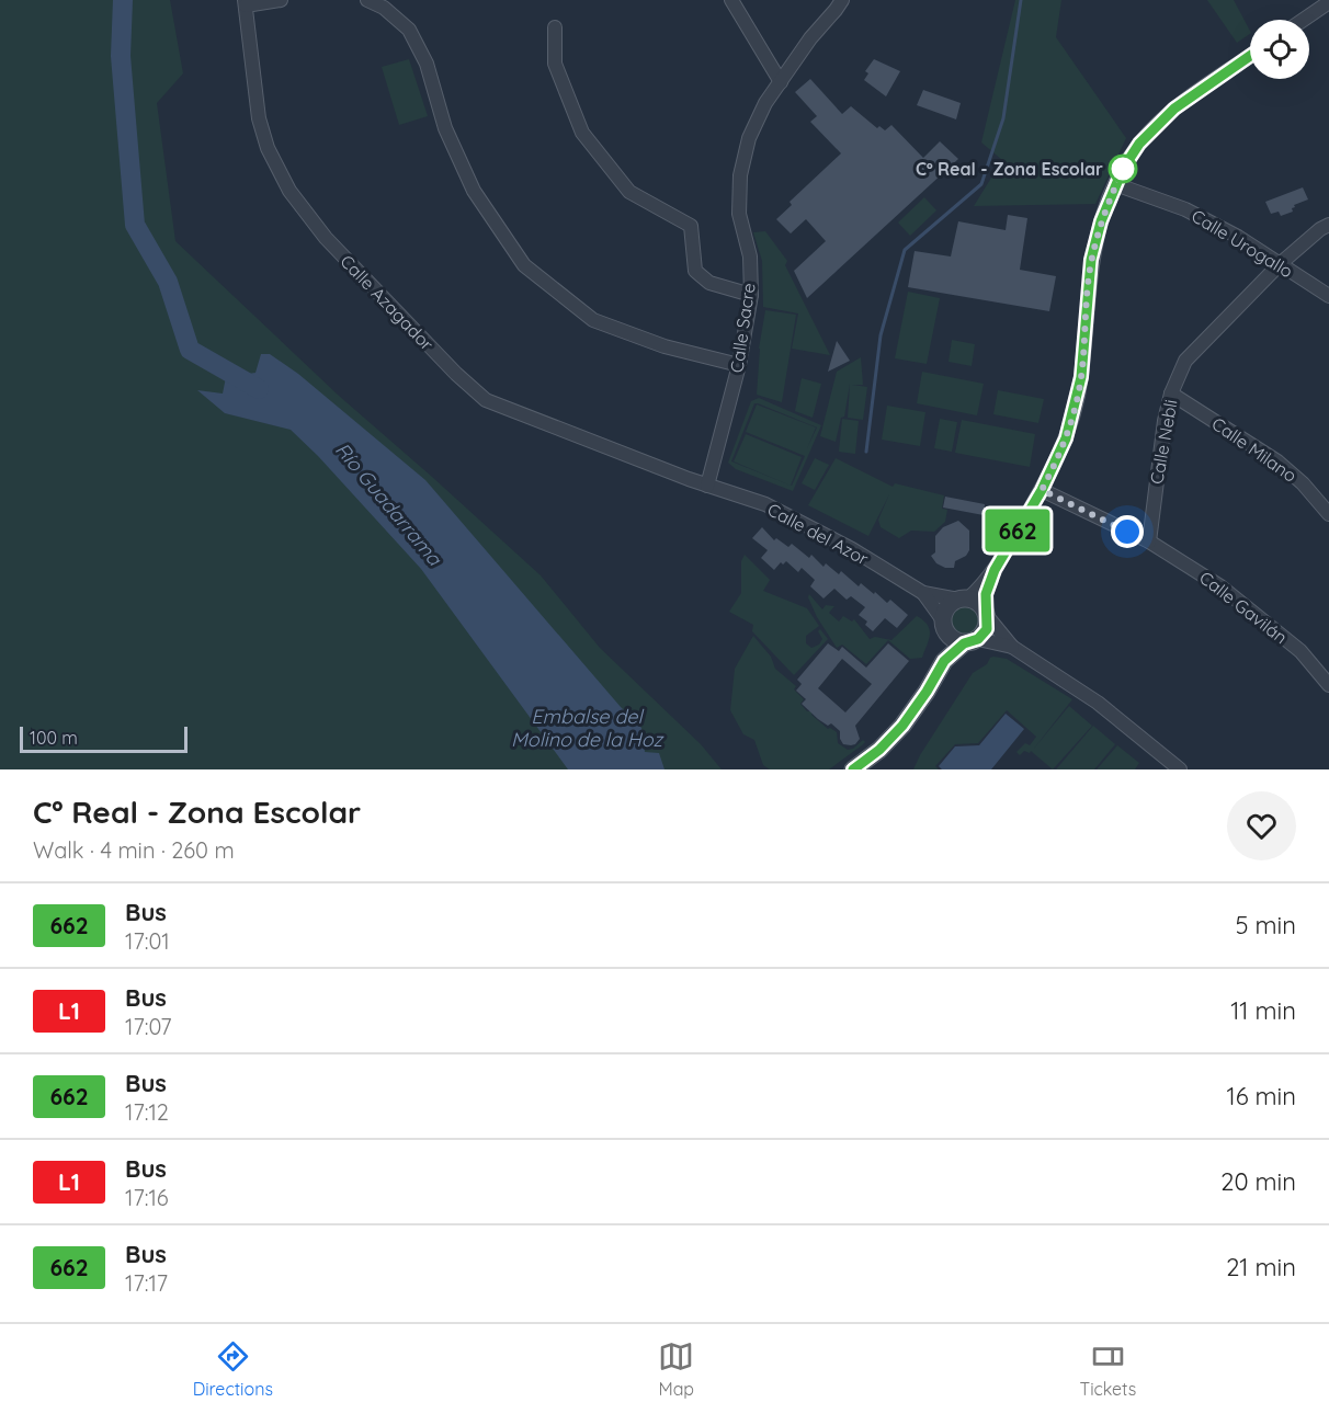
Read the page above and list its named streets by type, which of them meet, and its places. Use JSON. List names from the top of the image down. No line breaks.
{"streets":{"street":["Calle Urogallo","Calle Azagador","Calle Sacre","Calle Nebli","Calle Milano","Calle del Azor","Calle Gavilán"]},"crossings":[["Calle Urogallo","Calle Nebli"],["Calle Azagador","Calle Sacre"],["Calle Azagador","Calle del Azor"],["Calle Sacre","Calle del Azor"],["Calle Nebli","Calle Milano"],["Calle Nebli","Calle Gavilán"]],"water":["Río Guadarrama","Embalse del Molino de la Hoz"],"places":["Cº Real - Zona Escolar"],"lines":["bus line 662"],"scale_bar":"100 m","page":{"on_map":"662","scale":"100 m","heading":["Cº Real - Zona Escolar","Walk · 4 min · 260 m"],"list":[{"mark":"662","name":"Bus","note":"17:01","value":"5 min"},{"mark":"L1","name":"Bus","note":"17:07","value":"11 min"},{"mark":"662","name":"Bus","note":"17:12","value":"16 min"},{"mark":"L1","name":"Bus","note":"17:16","value":"20 min"},{"mark":"662","name":"Bus","note":"17:17","value":"21 min"}],"tabs":["Directions","Map","Tickets"]}}
